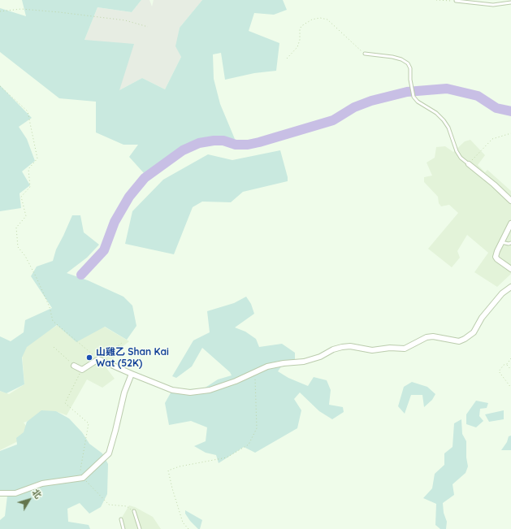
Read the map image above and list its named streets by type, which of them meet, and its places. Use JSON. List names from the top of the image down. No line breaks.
{"places":["山雞乙 Shan Kai Wat (52K)"],"north":"top right"}
